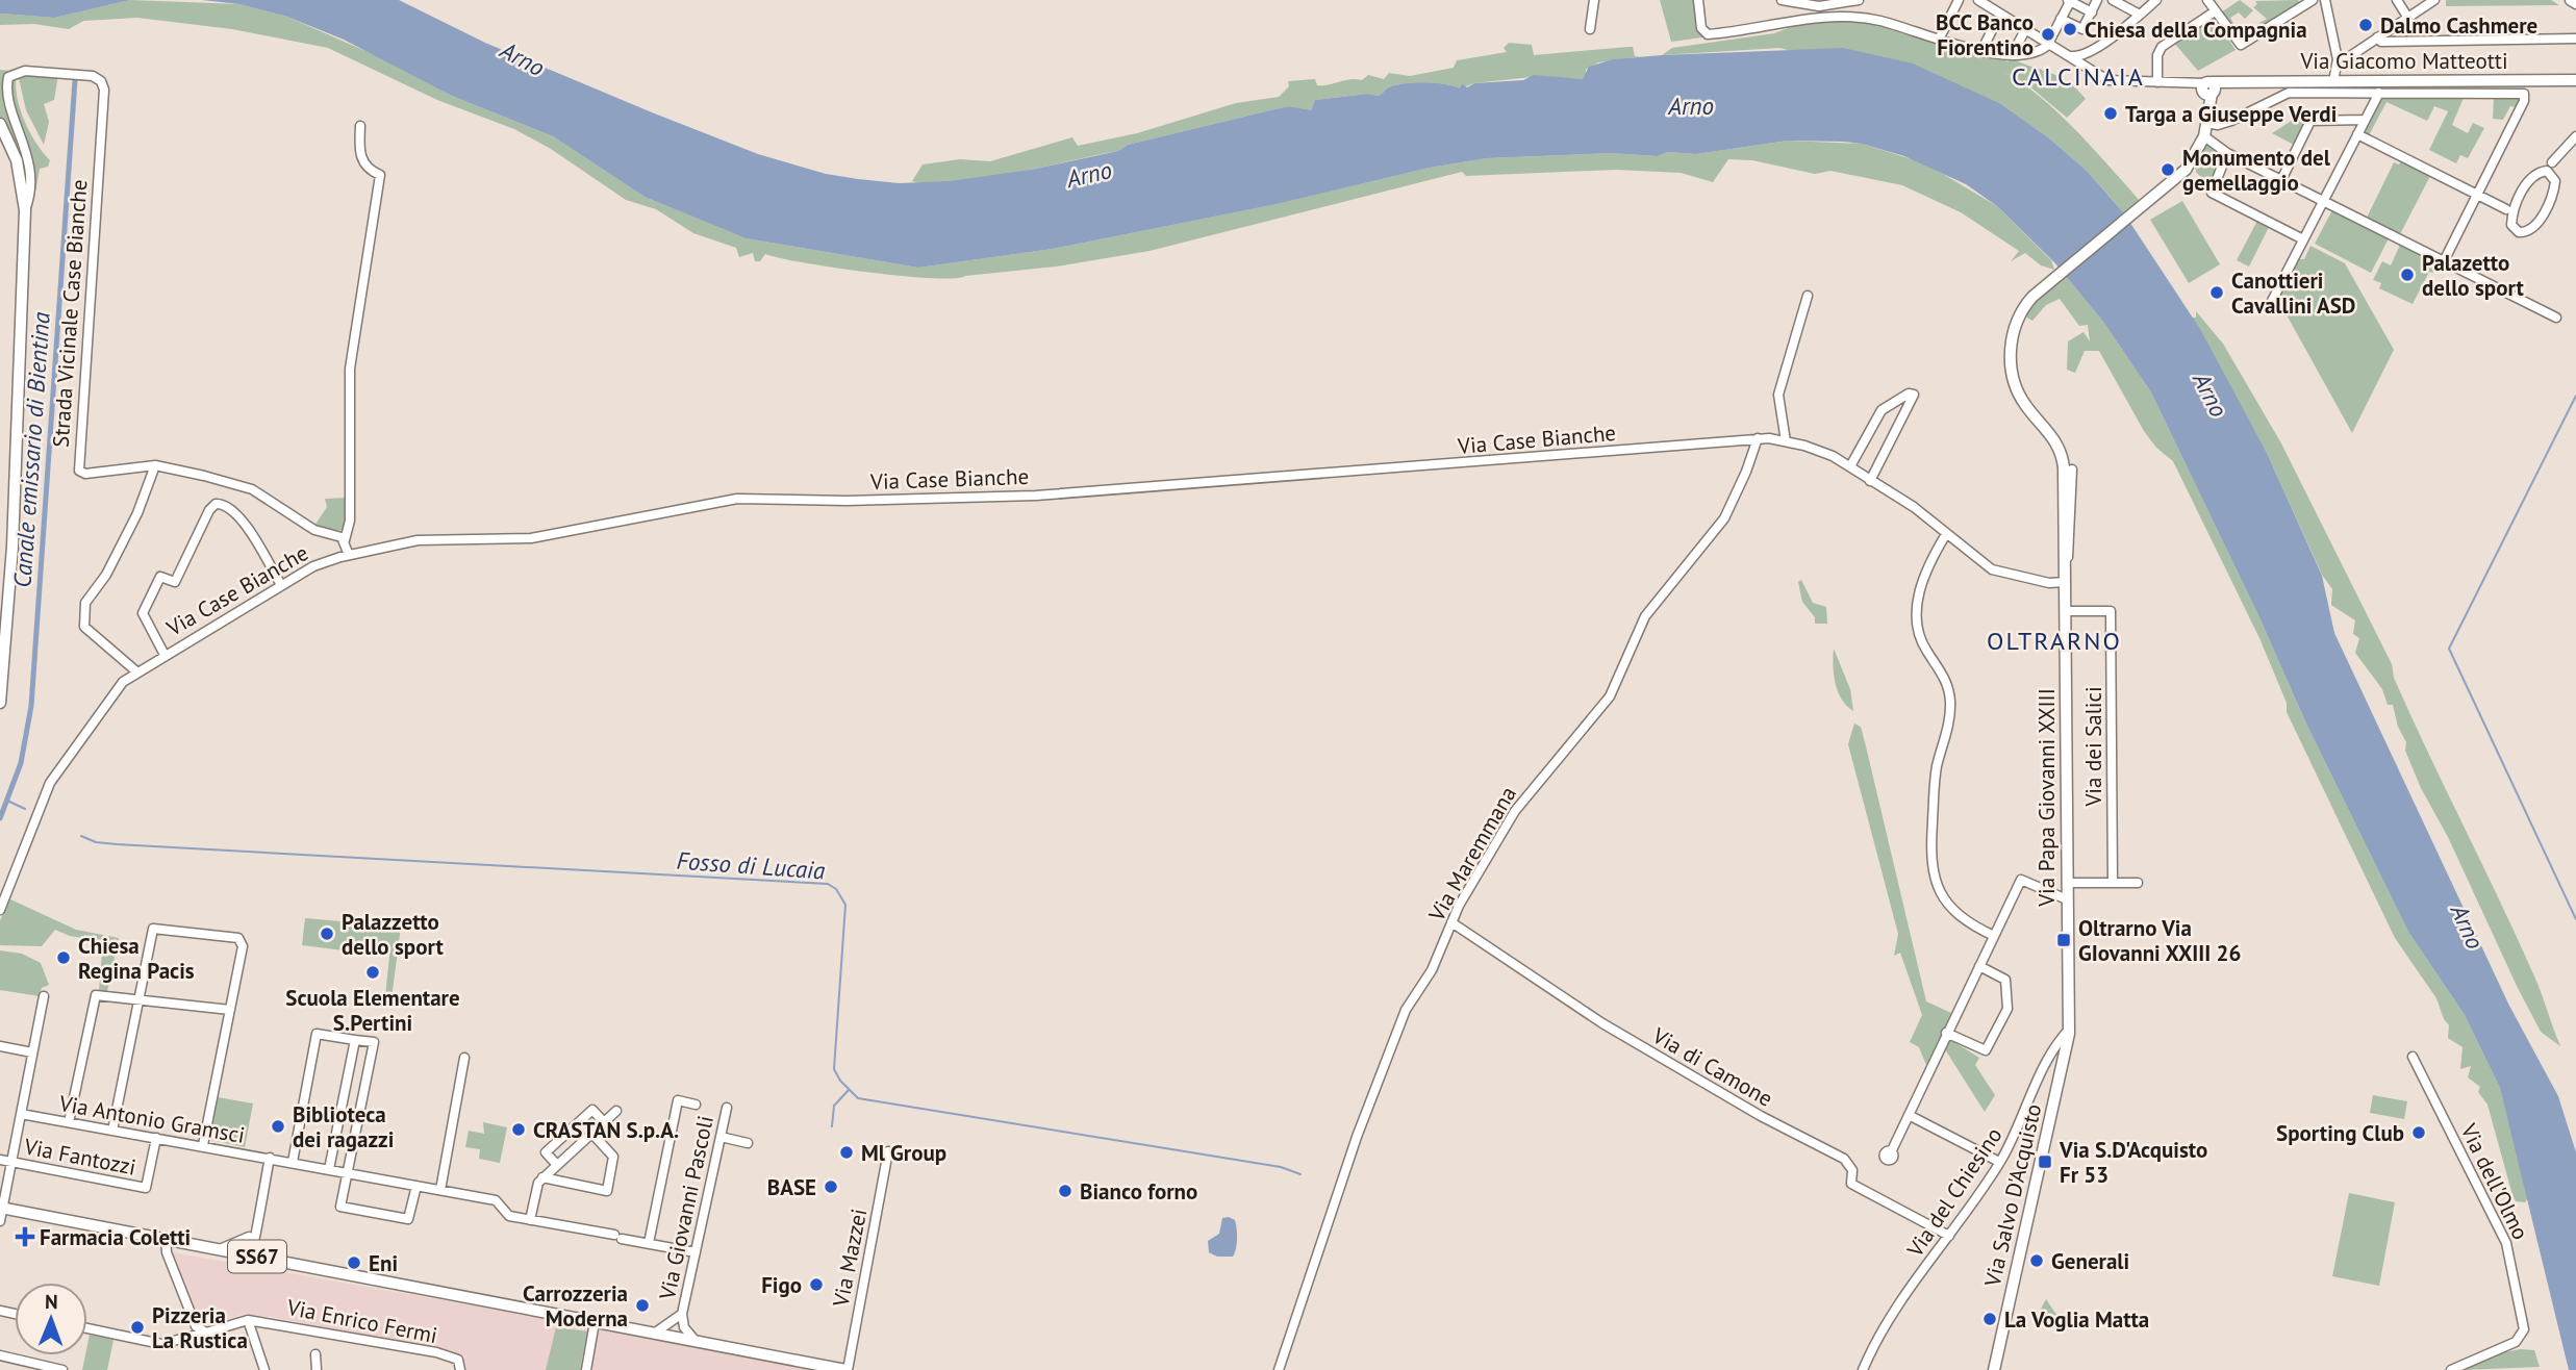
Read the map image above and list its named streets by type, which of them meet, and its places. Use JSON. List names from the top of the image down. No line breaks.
{"streets":{"main road":["Via Giacomo Matteotti","Via Papa Giovanni XXIII","Via Salvo D'Acquisto","SS67"],"street":["Strada Vicinale Case Bianche","Via Case Bianche","Via dei Salici","Via Maremmana","Via di Camone","Via Antonio Gramsci","Via Fantozzi","Via dell'Olmo","Via del Chiesino","Via Giovanni Pascoli","Via Mazzei","Via Enrico Fermi"]},"crossings":[["Via Giacomo Matteotti","Via Papa Giovanni XXIII"],["Via Case Bianche","Via Papa Giovanni XXIII"],["Via Case Bianche","Via Maremmana"],["Via dei Salici","Via Papa Giovanni XXIII"],["Via Papa Giovanni XXIII","Via del Chiesino"],["Via Papa Giovanni XXIII","Via Salvo D'Acquisto"],["Via Maremmana","Via di Camone"],["Via di Camone","Via del Chiesino"],["Via Antonio Gramsci","Via Fantozzi"],["Via Antonio Gramsci","Via Giovanni Pascoli"],["Via del Chiesino","Via Salvo D'Acquisto"],["Via Giovanni Pascoli","SS67"],["SS67","Via Mazzei"]],"districts":["CALCINAIA","OLTRARNO"],"water":["Arno","Canale emissario di Bientina","Fosso di Lucaia"],"places":{"other":["Dalmo Cashmere","Chiesa della Compagnia","BCC Banco Fiorentino","Targa a Giuseppe Verdi","Monumento del gemellaggio","Palazetto dello sport","Canottieri Cavallini ASD","Palazzetto dello sport","Chiesa Regina Pacis","Scuola Elementare S.Pertini","Biblioteca dei ragazzi","CRASTAN S.p.A.","Sporting Club","Ml Group","BASE","Bianco forno","Generali","Eni","Figo","Carrozzeria Moderna","La Voglia Matta","Pizzeria La Rustica"],"transit":["Oltrarno Via GIovanni XXIII 26","Via S.D'Acquisto Fr 53"],"health":["Farmacia Coletti"]},"north":"top"}
